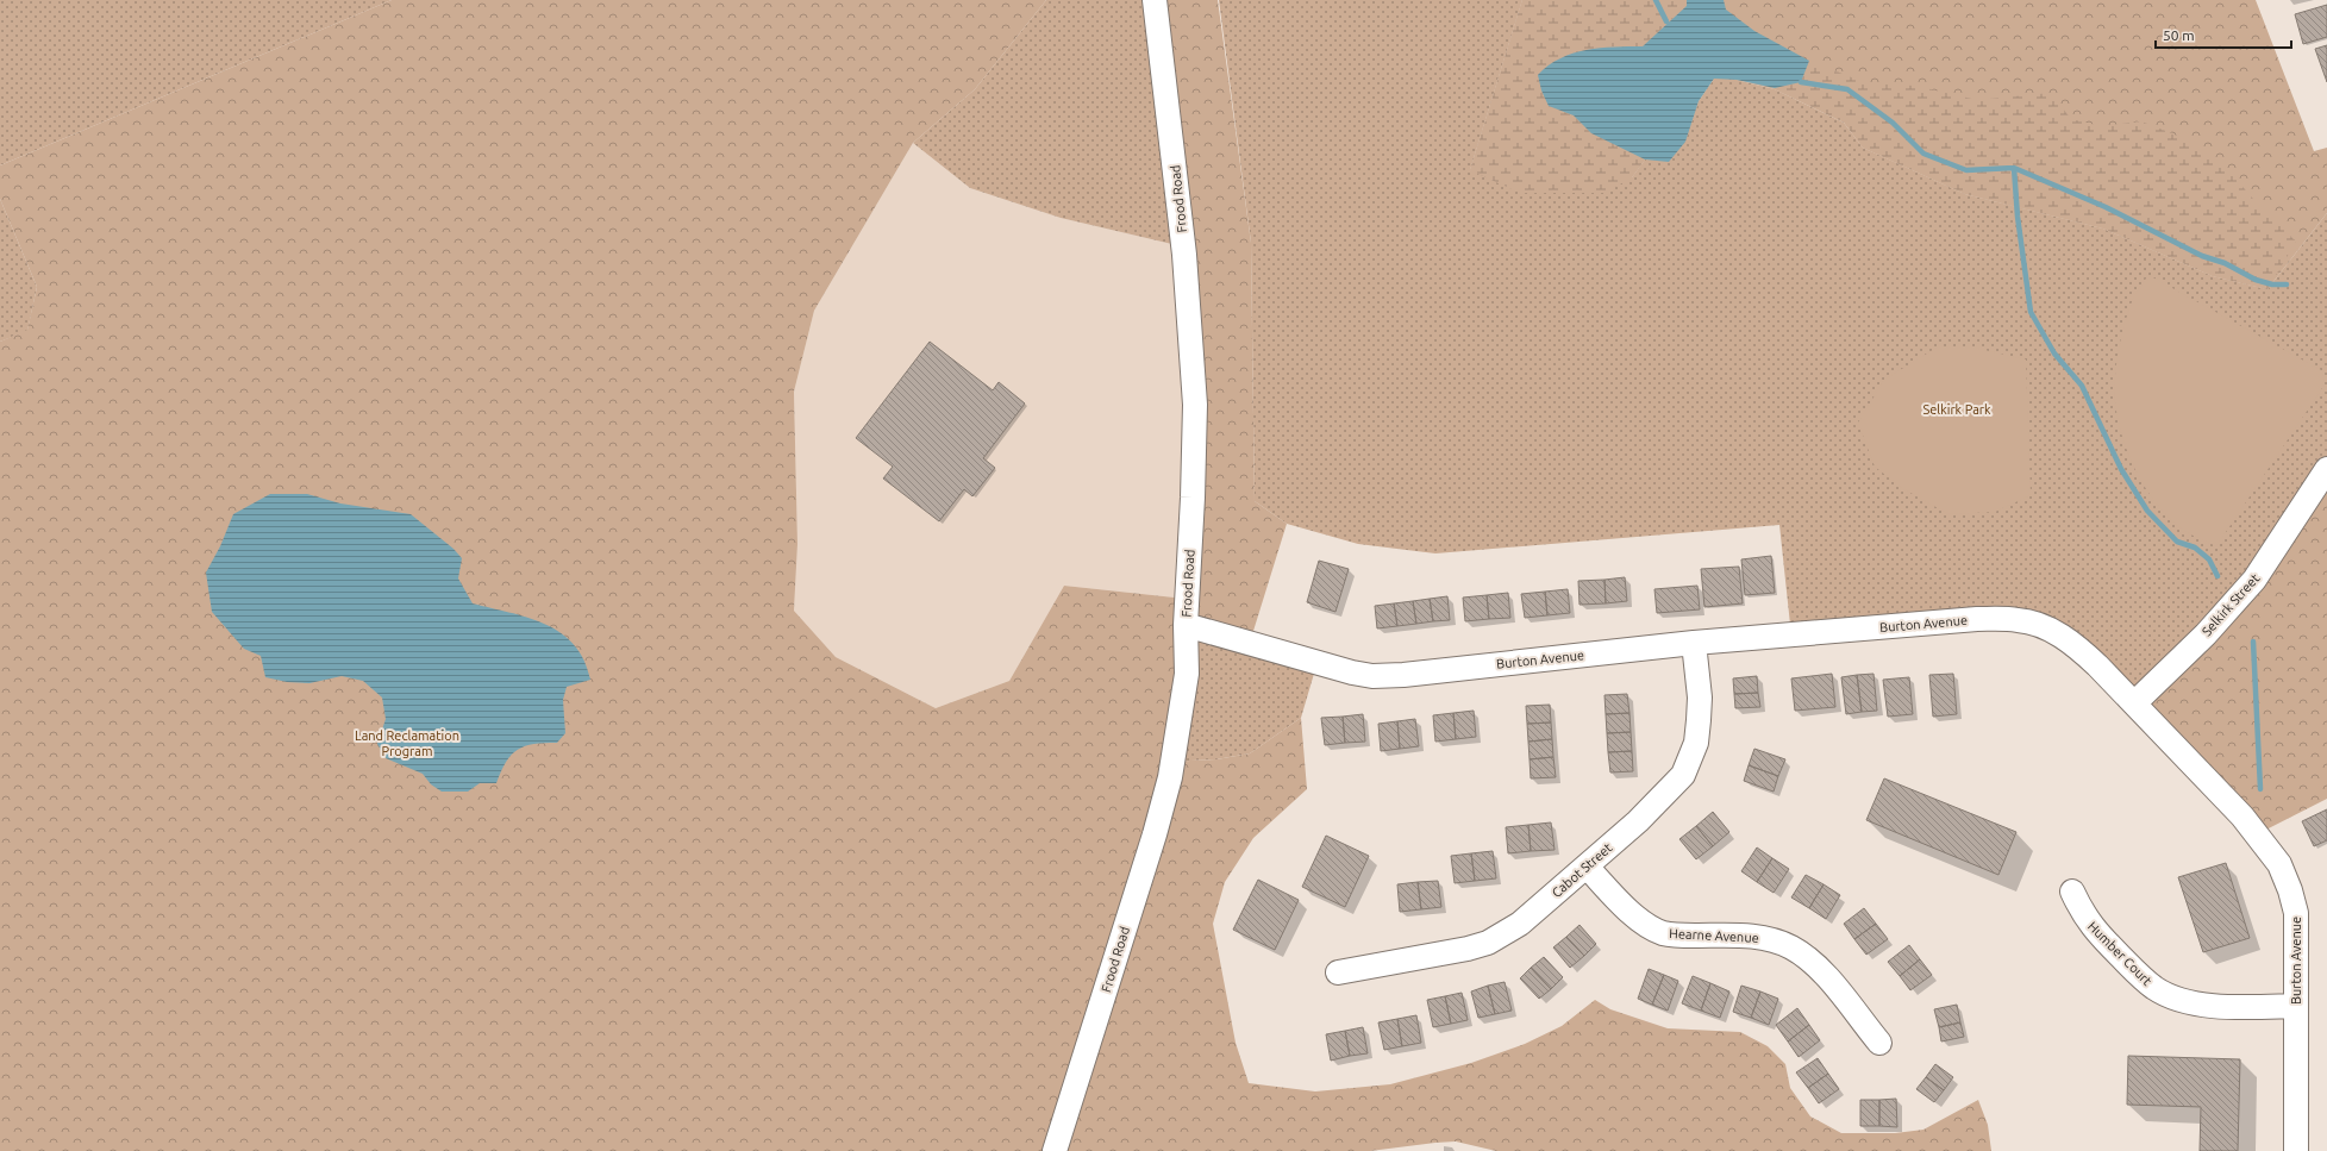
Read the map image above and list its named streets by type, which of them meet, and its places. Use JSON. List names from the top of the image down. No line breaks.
{"streets":{"street":["Frood Road","Selkirk Street","Burton Avenue","Cabot Street","Hearne Avenue","Humber Court"]},"crossings":[["Frood Road","Burton Avenue"],["Selkirk Street","Burton Avenue"],["Burton Avenue","Cabot Street"],["Burton Avenue","Humber Court"],["Cabot Street","Hearne Avenue"]],"parks":["Selkirk Park","Land Reclamation Program"],"scale_bar":"50 m"}
